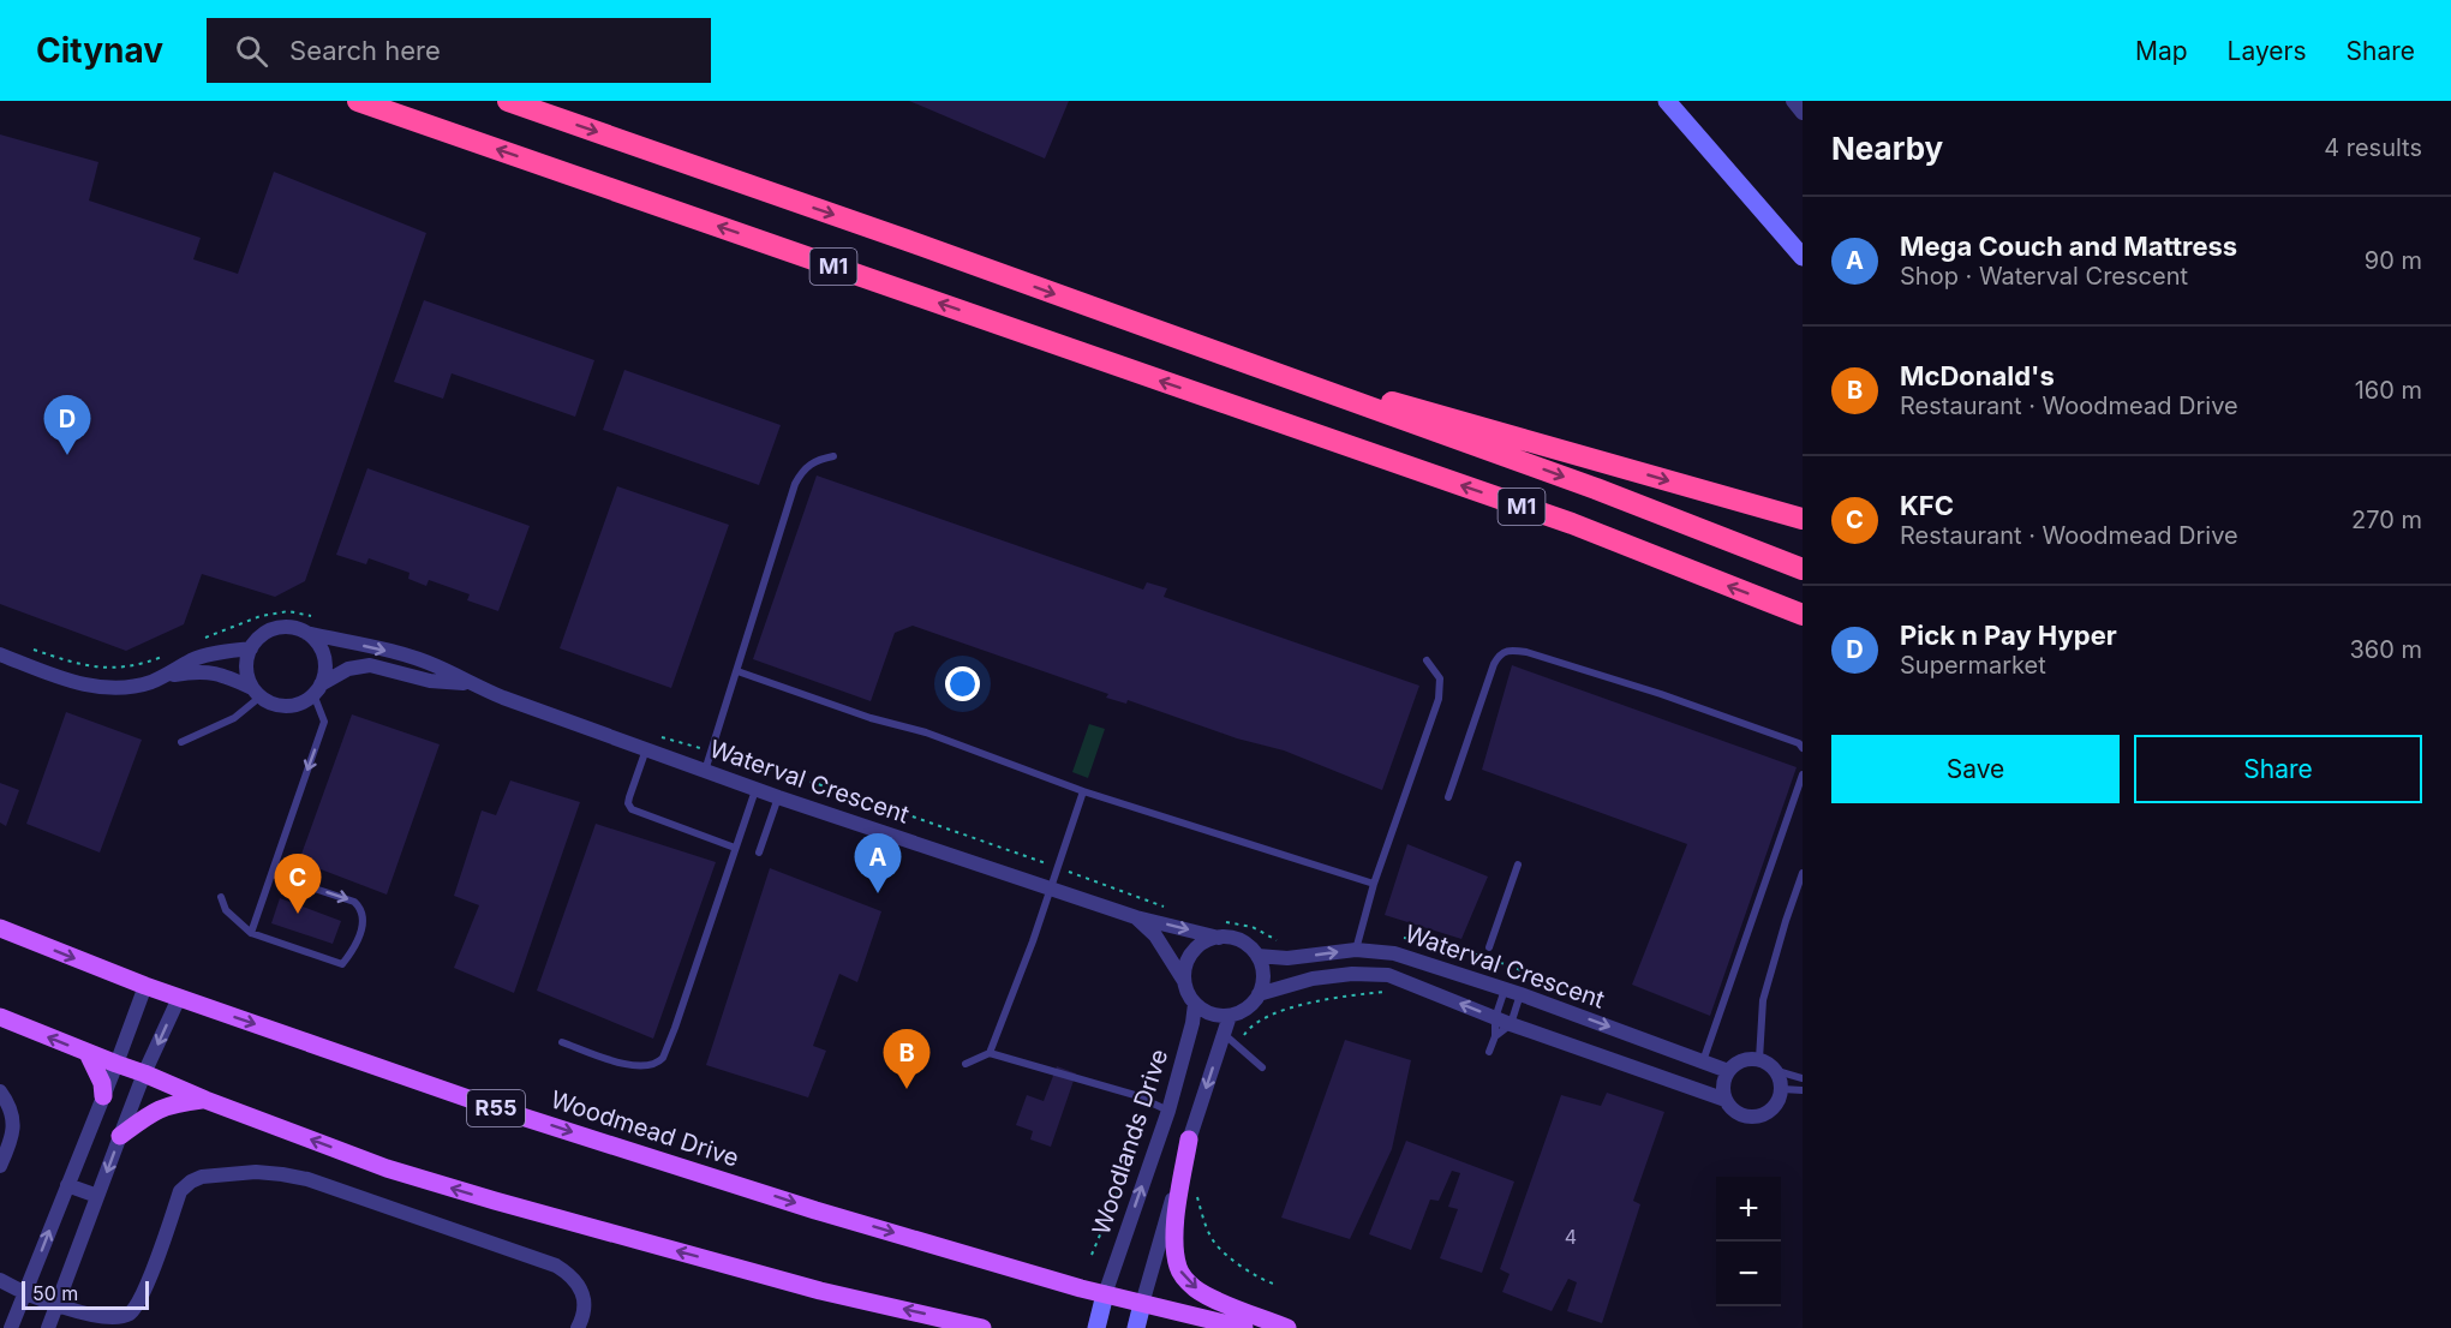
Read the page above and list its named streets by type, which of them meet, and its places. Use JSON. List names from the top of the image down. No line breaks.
{"streets":{"highway":["M1"],"main road":["R55","Woodmead Drive"],"street":["Waterval Crescent","Woodlands Drive"]},"crossings":[["Waterval Crescent","Woodlands Drive"],["Woodmead Drive","Woodlands Drive"]],"house_numbers":["4"],"scale_bar":"50 m","page":{"header":"Citynav","search":"Search here","nav":["Map","Layers","Share"],"heading":["Nearby","4 results"],"list":[{"mark":"A","name":"Mega Couch and Mattress","note":"Shop · Waterval Crescent","value":"90 m"},{"mark":"B","name":"McDonald's","note":"Restaurant · Woodmead Drive","value":"160 m"},{"mark":"C","name":"KFC","note":"Restaurant · Woodmead Drive","value":"270 m"},{"mark":"D","name":"Pick n Pay Hyper","note":"Supermarket","value":"360 m"}],"pins":["D","A","C","B"],"buttons":["Save","Share"],"map_buttons":["+","−"],"scale":"50 m"}}
